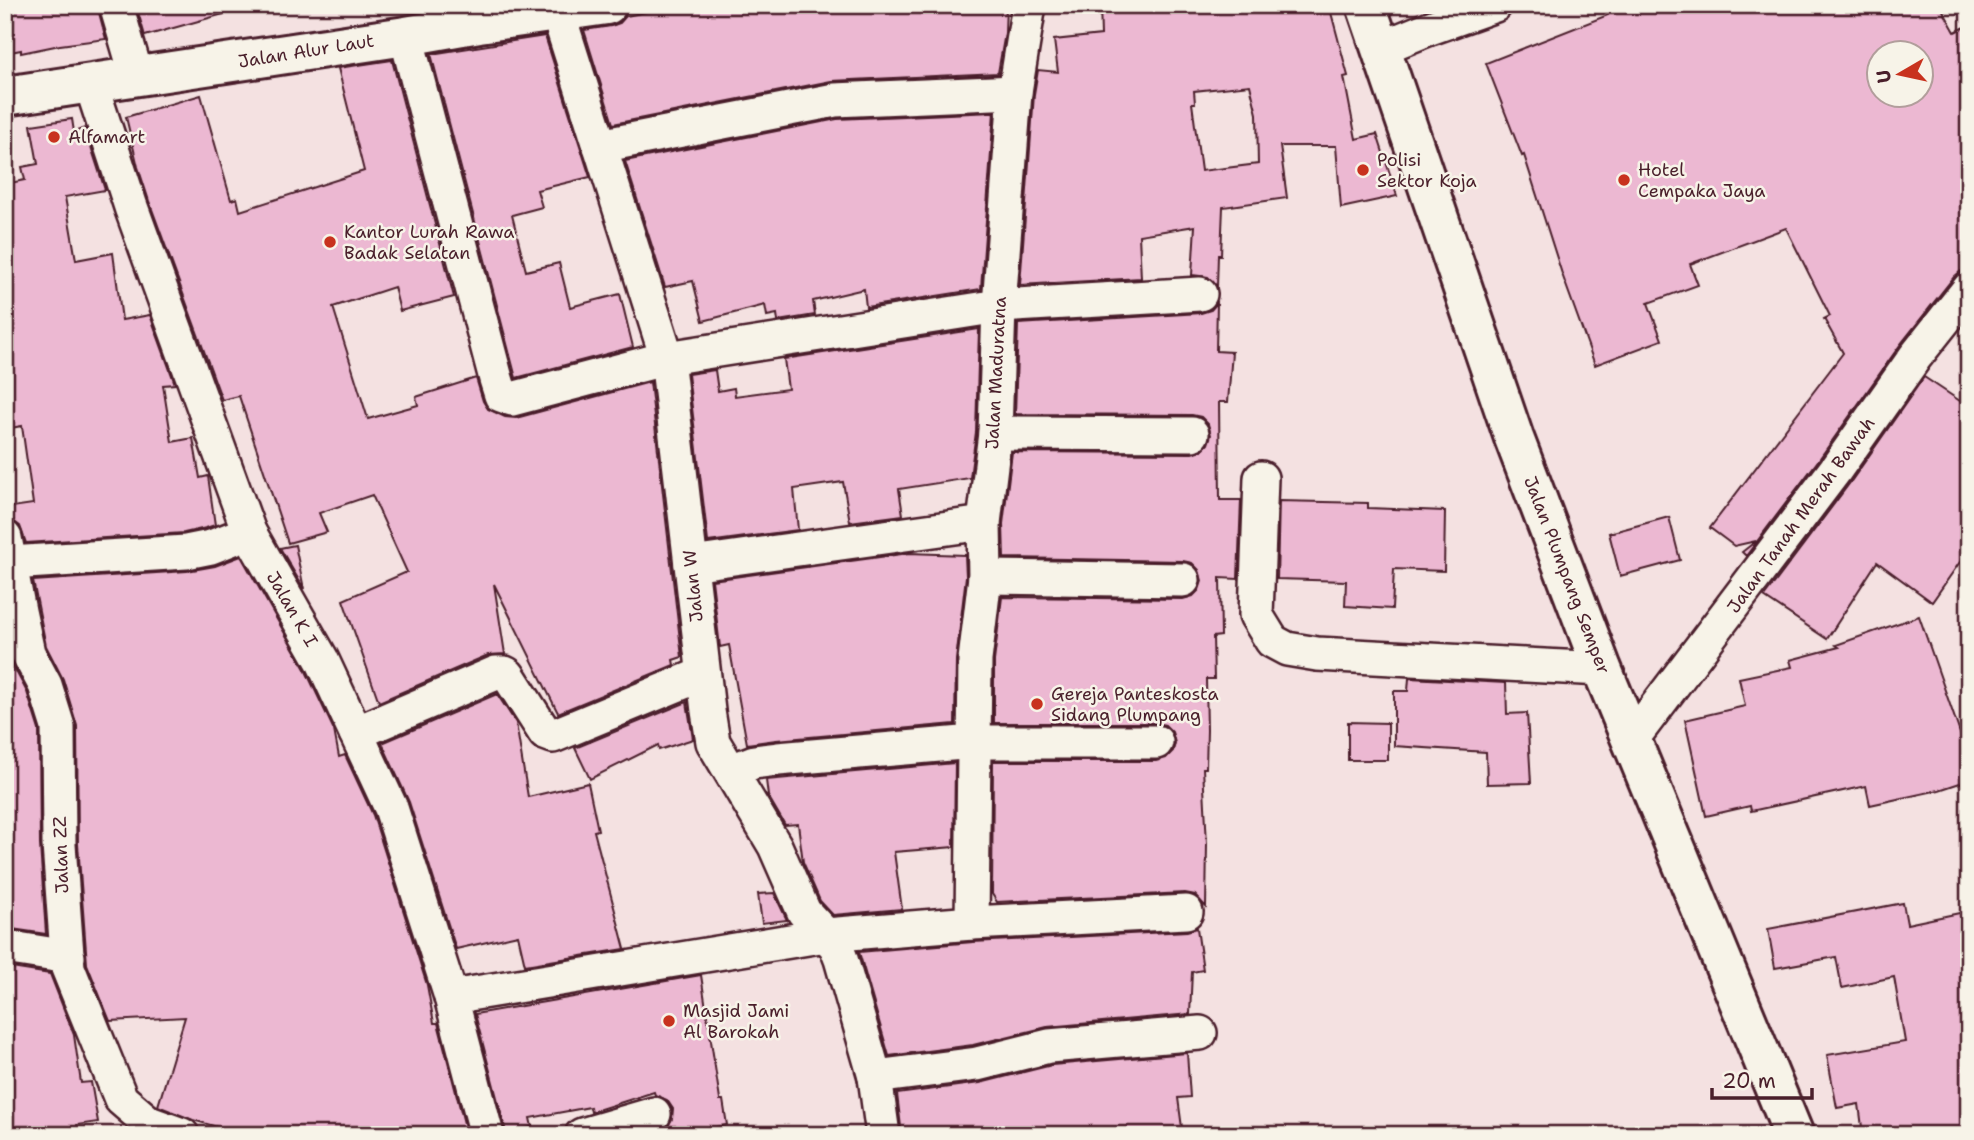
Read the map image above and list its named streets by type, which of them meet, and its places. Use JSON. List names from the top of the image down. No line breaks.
{"streets":{"main road":["Jalan Alur Laut","Jalan Plumpang Semper"],"street":["Jalan Maduratna","Jalan Tanah Merah Bawah","Jalan W","Jalan K I","Jalan ZZ"]},"crossings":[["Jalan Alur Laut","Jalan W"],["Jalan Alur Laut","Jalan K I"],["Jalan Tanah Merah Bawah","Jalan Plumpang Semper"]],"places":["Alfamart","Polisi Sektor Koja","Hotel Cempaka Jaya","Kantor Lurah Rawa Badak Selatan","Gereja Panteskosta Sidang Plumpang","Masjid Jami Al Barokah"],"scale_bar":"20 m","north":"left"}
